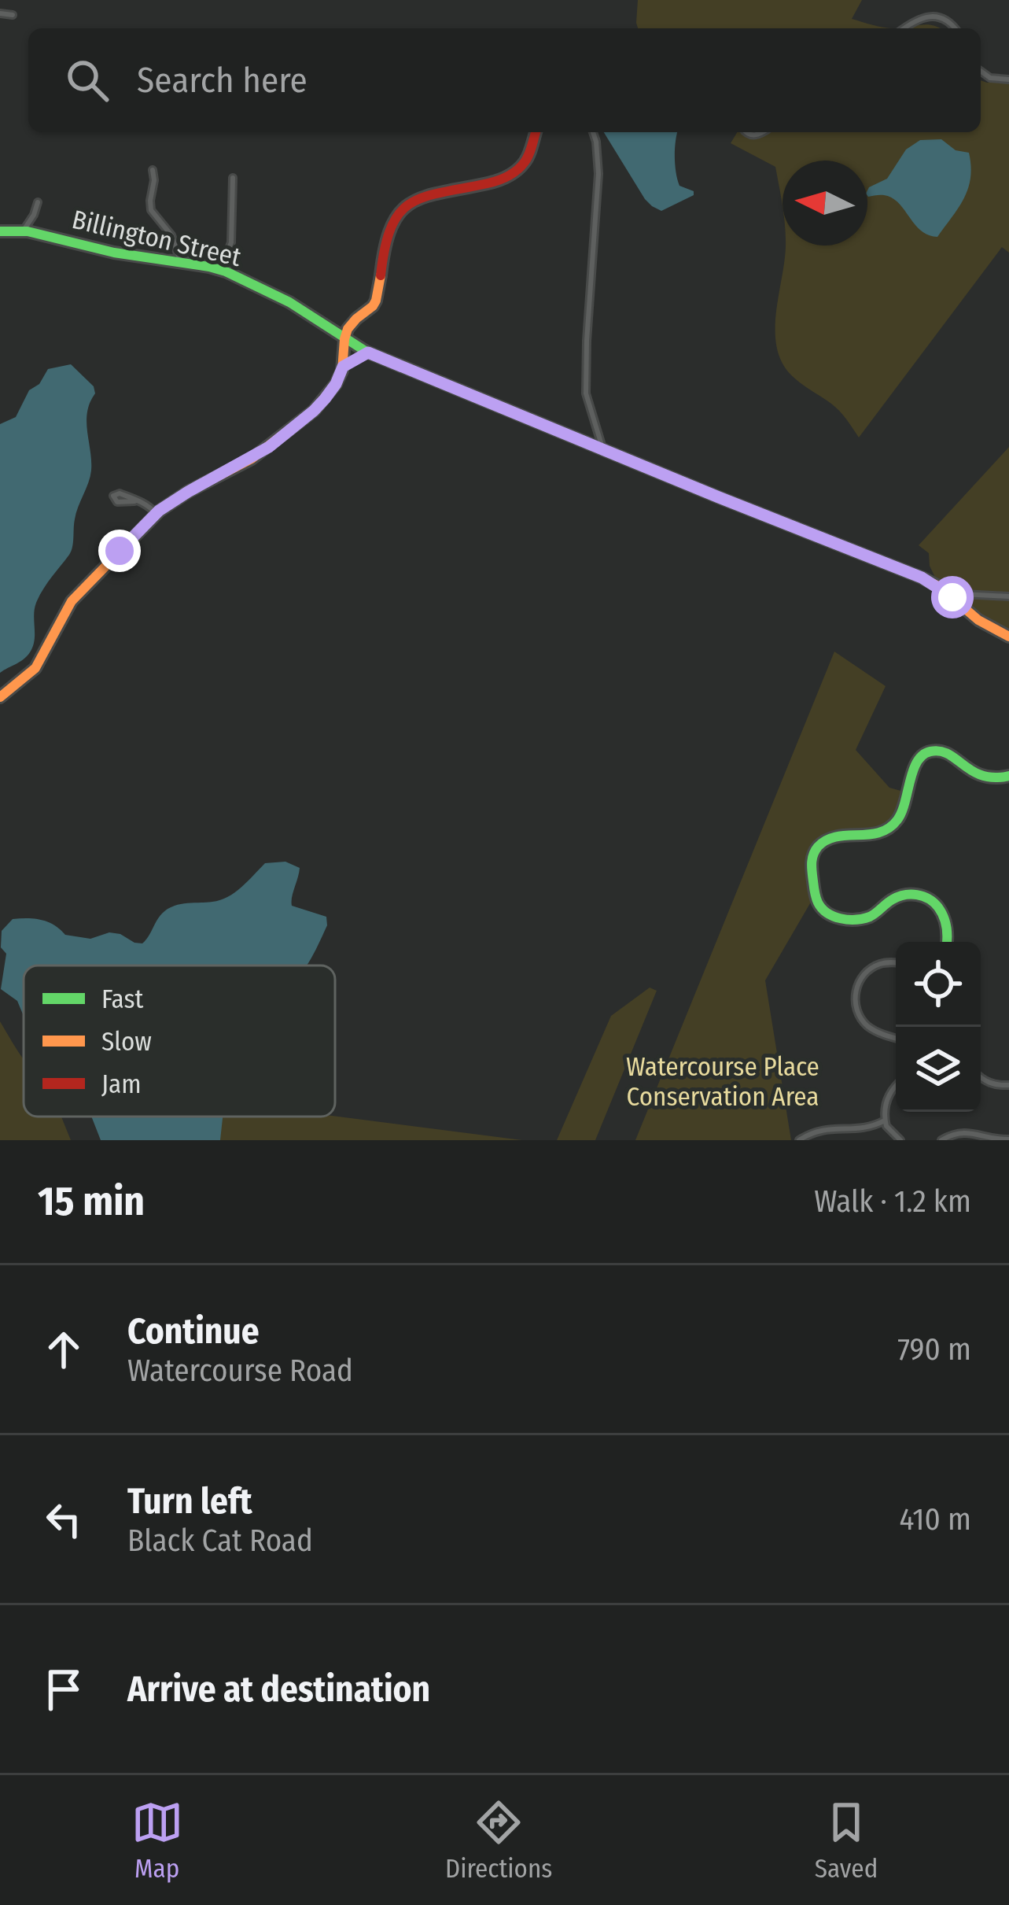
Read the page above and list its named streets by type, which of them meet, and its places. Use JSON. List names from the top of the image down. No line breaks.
{"streets":{"street":["Billington Street"]},"parks":["Watercourse Place Conservation Area"],"legend":["Fast","Slow","Jam"],"north":"left","page":{"search":"Search here","heading":["15 min","Walk · 1.2 km"],"list":[["Continue","Watercourse Road","790 m"],["Turn left","Black Cat Road","410 m"],"Arrive at destination"],"nav":["Map","Directions","Saved"]}}
